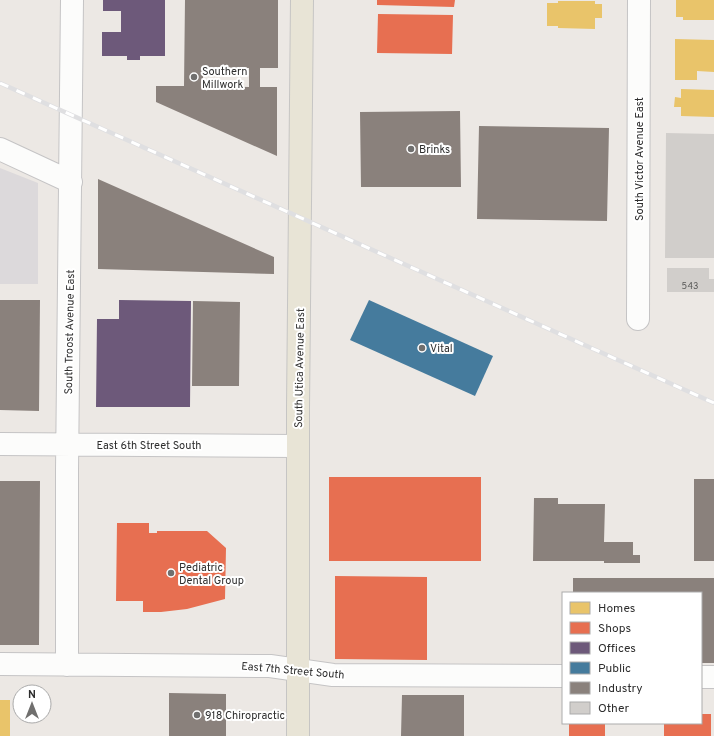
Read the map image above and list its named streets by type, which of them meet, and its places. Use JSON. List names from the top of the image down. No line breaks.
{"streets":{"main road":["South Utica Avenue East"],"street":["South Victor Avenue East","South Troost Avenue East","East 6th Street South","East 7th Street South"]},"crossings":[["South Troost Avenue East","East 6th Street South"],["South Troost Avenue East","East 7th Street South"],["South Utica Avenue East","East 6th Street South"],["South Utica Avenue East","East 7th Street South"]],"places":["Southern Millwork","Brinks","Vital","Pediatric Dental Group","918 Chiropractic"],"house_numbers":["543"],"legend":["Homes","Shops","Offices","Public","Industry","Other"],"north":"top"}
